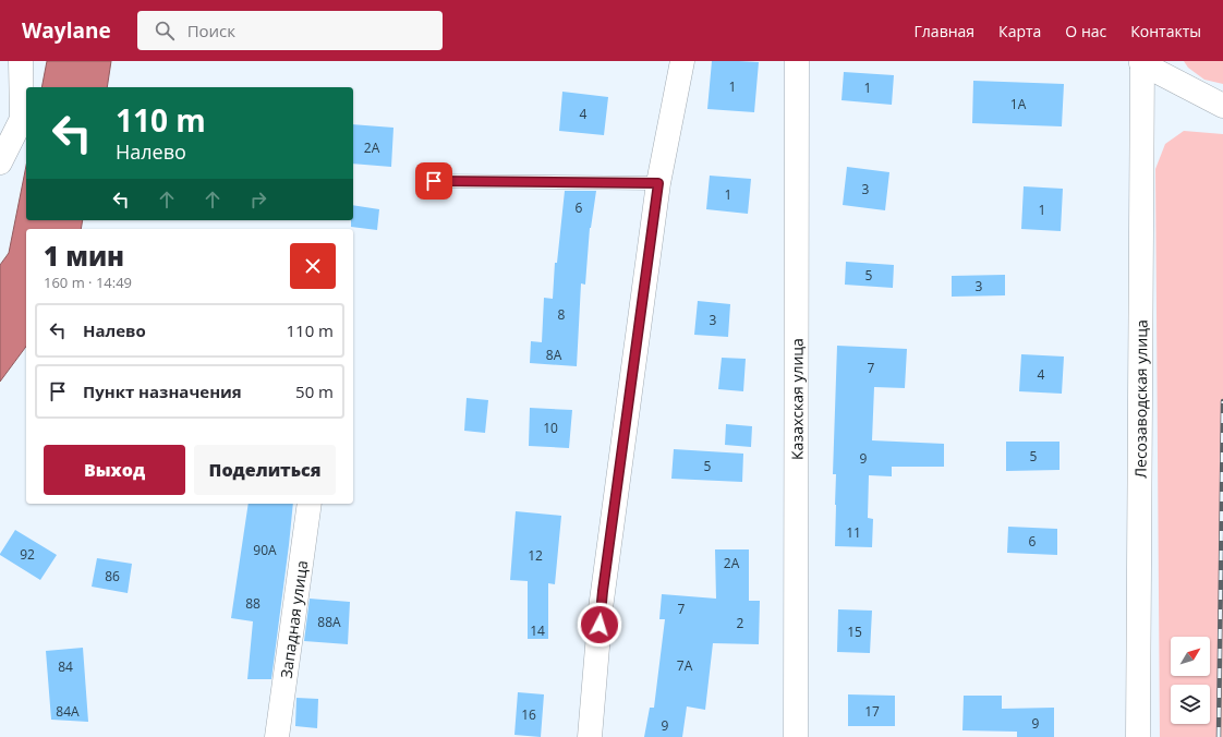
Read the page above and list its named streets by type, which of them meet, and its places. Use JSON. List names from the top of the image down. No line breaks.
{"streets":{"street":["Казахская улица","Лесозаводская улица","Западная улица"]},"house_numbers":["1","1","1А","4","2А","3","1","6","1","5","3","8","3","8А","7","4","10","5","9","5","11","6","90А","92","12","2А","86","88","7","88А","2","14","15","7А","84","84А","17","16","9","9"],"north":"top right","page":{"header":"Waylane","search":"Поиск","nav":["Главная","Карта","О нас","Контакты"],"turn":["110 m","Налево"],"heading":["1 мин","160 m · 14:49"],"list":[{"name":"Налево","value":"110 m"},{"name":"Пункт назначения","value":"50 m"}],"buttons":["Выход","Поделиться"]}}
